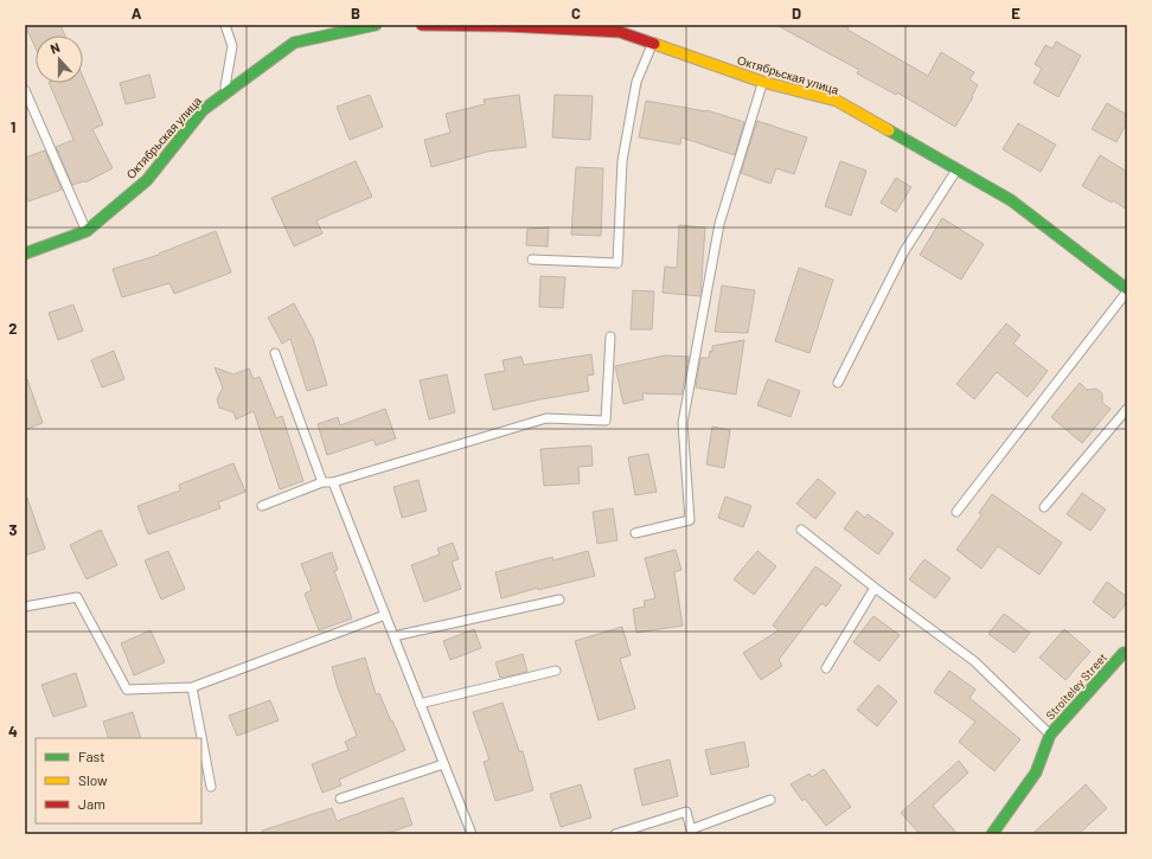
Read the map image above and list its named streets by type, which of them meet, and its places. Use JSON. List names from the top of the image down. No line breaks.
{"streets":{"street":["Октябрьская улица","Stroiteley Street"]},"legend":["Fast","Slow","Jam"],"north":"top","grid":{"columns":["A","B","C","D","E"],"rows":["1","2","3","4"]}}
